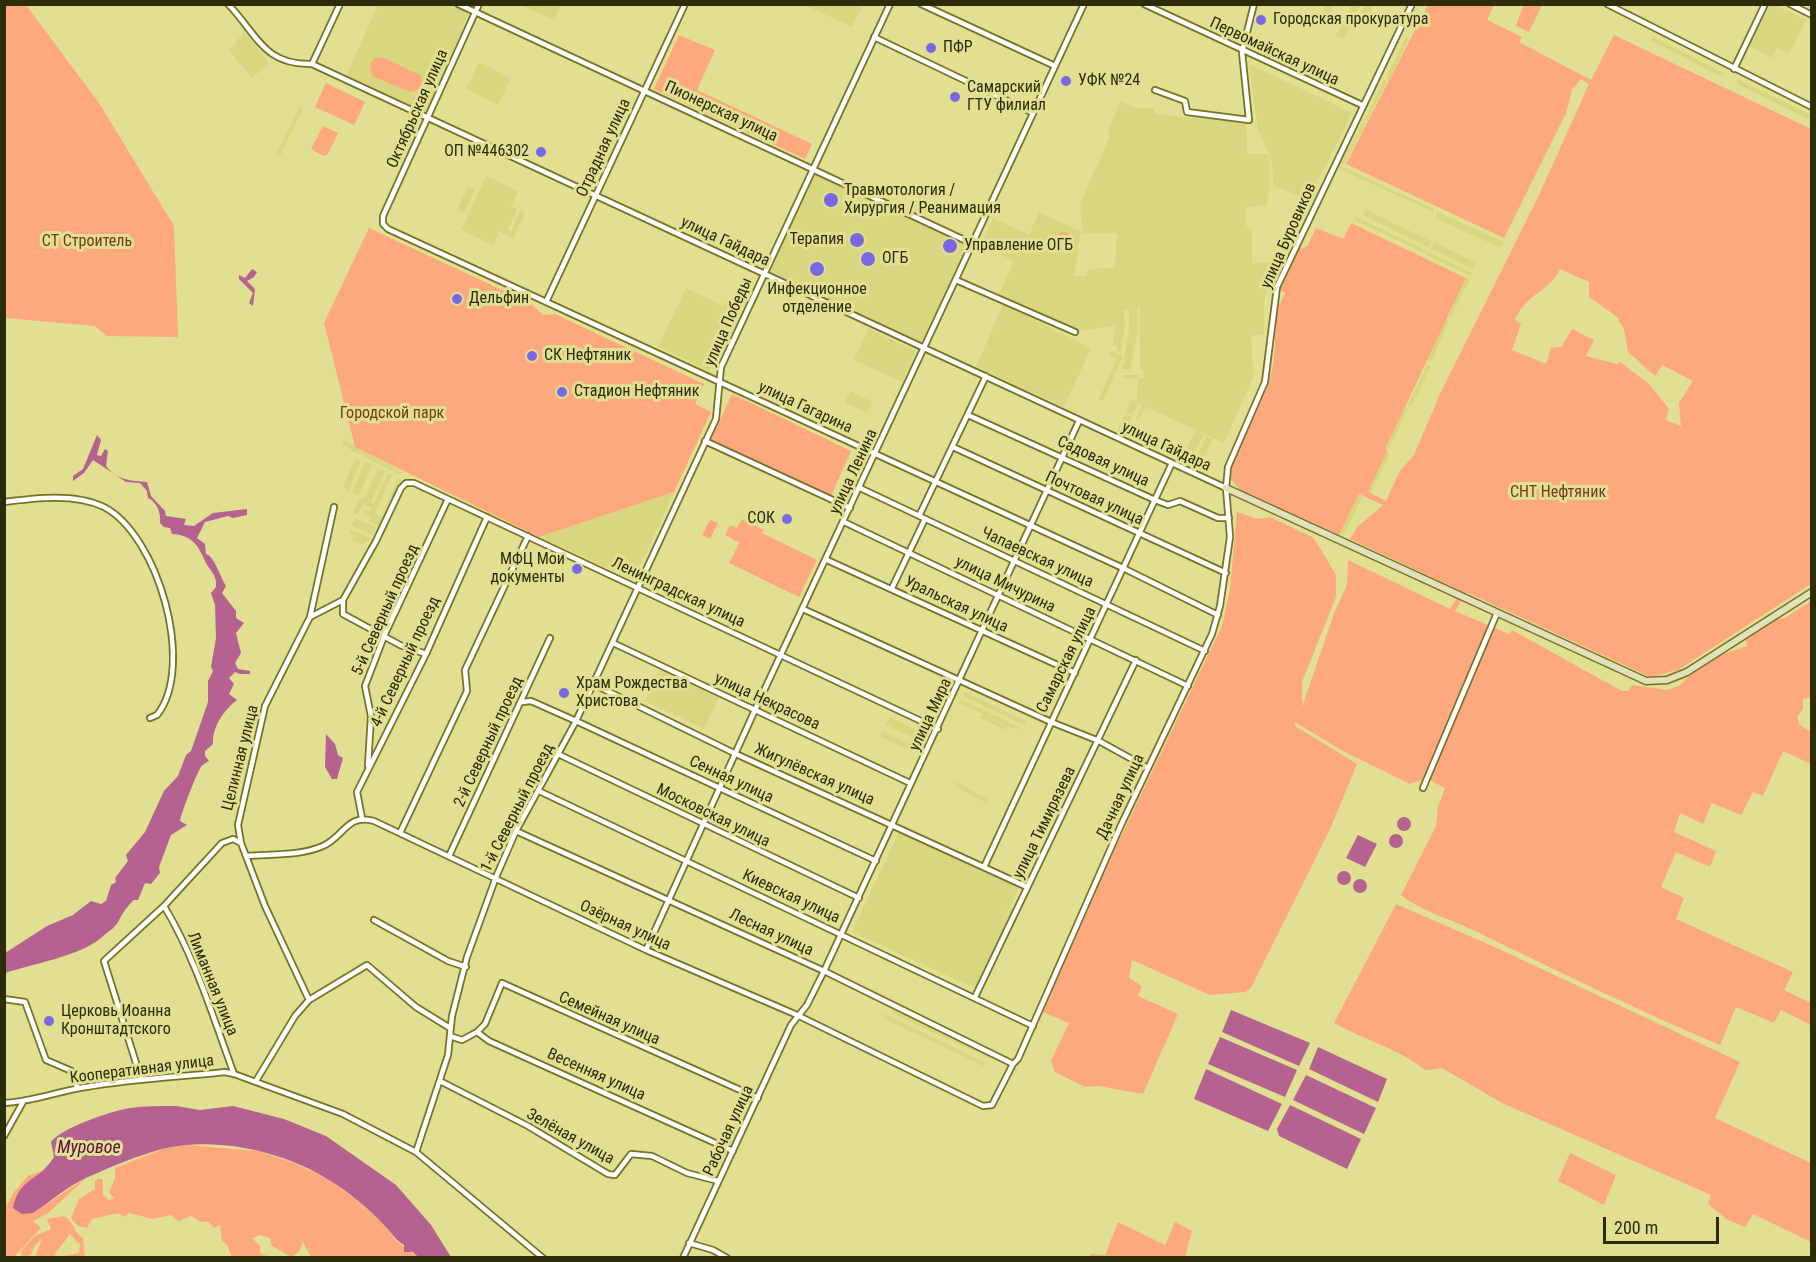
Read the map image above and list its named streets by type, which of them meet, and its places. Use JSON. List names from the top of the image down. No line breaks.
{"streets":{"street":["Первомайская улица","Октябрьская улица","Пионерская улица","Отрадная улица","улица Буровиков","улица Гайдара","улица Победы","улица Гагарина","Садовая улица","улица Ленина","Почтовая улица","Чапаевская улица","улица Мичурина","Ленинградская улица","Уральская улица","5-й Северный проезд","Самарская улица","4-й Северный проезд","улица Некрасова","улица Мира","2-й Северный проезд","Целинная улица","Жигулёвская улица","Сенная улица","Дачная улица","1-й Северный проезд","Московская улица","улица Тимирязева","Киевская улица","Озёрная улица","Лесная улица","Лиманная улица","Семейная улица","Кооперативная улица","Весенняя улица","Рабочая улица","Зелёная улица"]},"crossings":[["Первомайская улица","улица Буровиков"],["Октябрьская улица","Пионерская улица"],["Октябрьская улица","улица Гайдара"],["Октябрьская улица","улица Гагарина"],["Пионерская улица","Отрадная улица"],["Пионерская улица","улица Победы"],["Пионерская улица","улица Ленина"],["Отрадная улица","улица Гайдара"],["Отрадная улица","улица Гагарина"],["улица Буровиков","улица Гайдара"],["улица Буровиков","Дачная улица"],["улица Гайдара","улица Победы"],["улица Гайдара","улица Ленина"],["улица Гайдара","Самарская улица"],["улица Гайдара","улица Мира"],["улица Гайдара","Дачная улица"],["улица Победы","улица Гагарина"],["улица Победы","Ленинградская улица"],["улица Победы","1-й Северный проезд"],["улица Гагарина","улица Ленина"],["улица Гагарина","Самарская улица"],["улица Гагарина","улица Мира"],["улица Гагарина","Дачная улица"],["Садовая улица","Самарская улица"],["Садовая улица","улица Мира"],["Садовая улица","Дачная улица"],["улица Ленина","Чапаевская улица"],["улица Ленина","улица Мичурина"],["улица Ленина","Ленинградская улица"],["улица Ленина","Уральская улица"],["улица Ленина","улица Некрасова"],["улица Ленина","Жигулёвская улица"],["улица Ленина","Сенная улица"],["улица Ленина","Московская улица"],["улица Ленина","Киевская улица"],["улица Ленина","Озёрная улица"],["улица Ленина","Лесная улица"],["Почтовая улица","Самарская улица"],["Почтовая улица","улица Мира"],["Почтовая улица","Дачная улица"],["Чапаевская улица","Самарская улица"],["Чапаевская улица","улица Мира"],["Чапаевская улица","Дачная улица"],["улица Мичурина","Самарская улица"],["улица Мичурина","улица Мира"],["улица Мичурина","Дачная улица"],["улица Мичурина","улица Тимирязева"],["Ленинградская улица","5-й Северный проезд"],["Ленинградская улица","4-й Северный проезд"],["Ленинградская улица","улица Мира"],["Ленинградская улица","1-й Северный проезд"],["Уральская улица","Самарская улица"],["Уральская улица","улица Мира"],["5-й Северный проезд","4-й Северный проезд"],["Самарская улица","Жигулёвская улица"],["4-й Северный проезд","Озёрная улица"],["улица Некрасова","улица Мира"],["улица Некрасова","1-й Северный проезд"],["улица Мира","Жигулёвская улица"],["улица Мира","Сенная улица"],["улица Мира","Московская улица"],["улица Мира","Киевская улица"],["улица Мира","Озёрная улица"],["улица Мира","Лесная улица"],["улица Мира","Рабочая улица"],["2-й Северный проезд","Сенная улица"],["2-й Северный проезд","Озёрная улица"],["Жигулёвская улица","1-й Северный проезд"],["Жигулёвская улица","улица Тимирязева"],["Сенная улица","1-й Северный проезд"],["Дачная улица","Киевская улица"],["Дачная улица","Озёрная улица"],["Дачная улица","Лесная улица"],["1-й Северный проезд","Московская улица"],["1-й Северный проезд","Киевская улица"],["1-й Северный проезд","Озёрная улица"],["1-й Северный проезд","Лесная улица"],["1-й Северный проезд","Кооперативная улица"],["1-й Северный проезд","Зелёная улица"],["улица Тимирязева","Киевская улица"],["Озёрная улица","Рабочая улица"],["Лиманная улица","Кооперативная улица"],["Семейная улица","Весенняя улица"],["Семейная улица","Рабочая улица"],["Весенняя улица","Рабочая улица"],["Рабочая улица","Зелёная улица"]],"water":["Муровое"],"parks":["СТ Строитель","Городской парк","СНТ Нефтяник"],"places":["Городская прокуратура","ПФР","УФК №24","Самарский ГТУ филиал","ОП №446302","Травмотология / Хирургия / Реанимация","Терапия","Управление ОГБ","ОГБ","Инфекционное отделение","Дельфин","СК Нефтяник","Стадион Нефтяник","СОК","МФЦ Мои документы","Храм Рождества Христова","Церковь Иоанна Кронштадтского"],"scale_bar":"200 m"}
